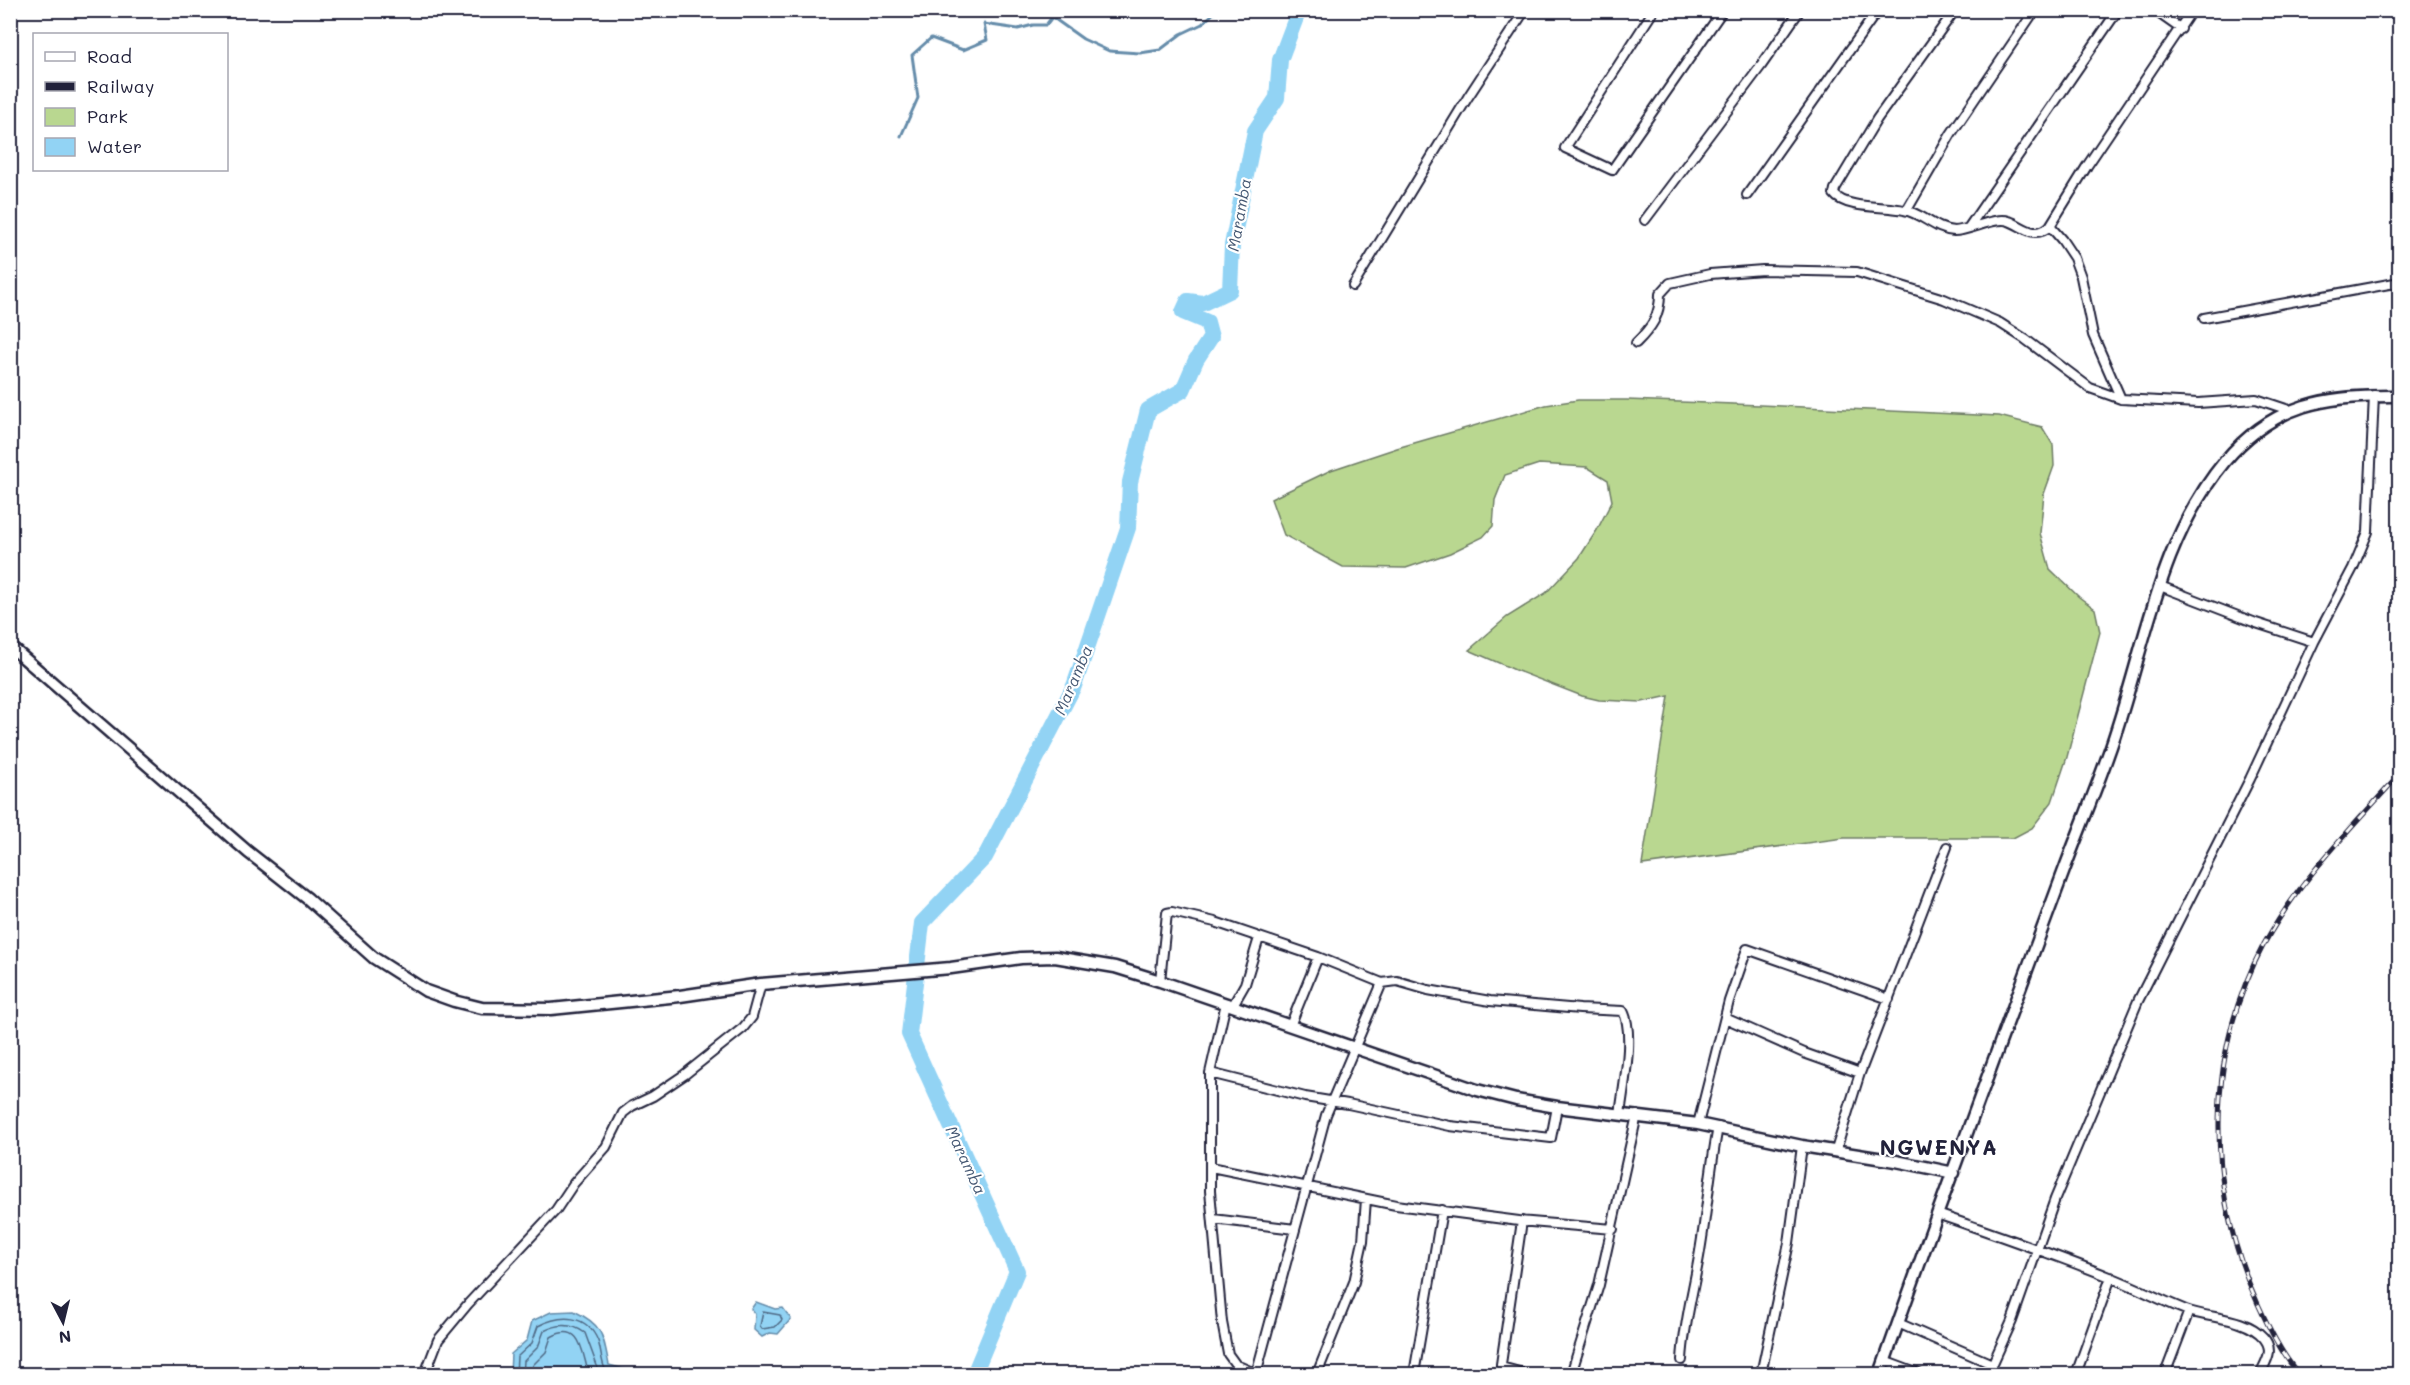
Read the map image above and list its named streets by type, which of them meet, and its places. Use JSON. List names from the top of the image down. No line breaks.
{"districts":["NGWENYA"],"water":["Maramba"],"legend":["Road","Railway","Park","Water"],"north":"bottom"}
